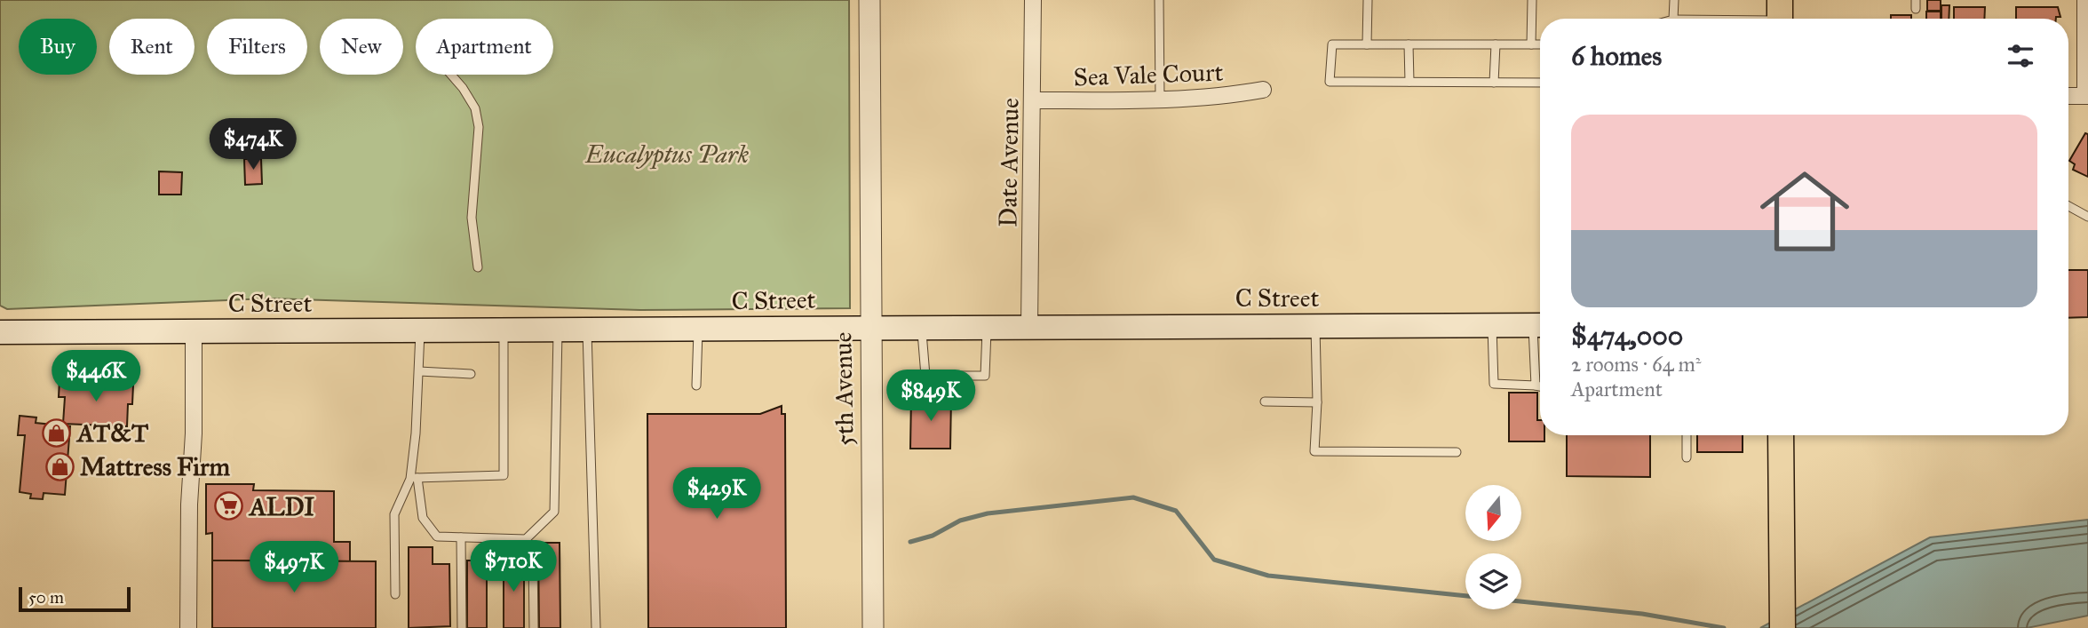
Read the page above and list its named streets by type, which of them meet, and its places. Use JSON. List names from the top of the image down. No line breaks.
{"streets":{"main road":["C Street"],"street":["Sea Vale Court","Date Avenue","5th Avenue"]},"crossings":[["Sea Vale Court","Date Avenue"],["Date Avenue","C Street"],["C Street","5th Avenue"]],"parks":["Eucalyptus Park"],"places":{"shop":["AT&T","Mattress Firm"],"supermarket":["ALDI"]},"scale_bar":"50 m","north":"bottom","page":{"chip":["Buy","Rent","Filters","New","Apartment"],"heading":"6 homes","list":[{"name":"$474,000","note":"2 rooms · 64 m² · Apartment"}],"price":["$474K","$446K","$849K","$429K","$710K","$497K"],"scale":"50 m"}}
